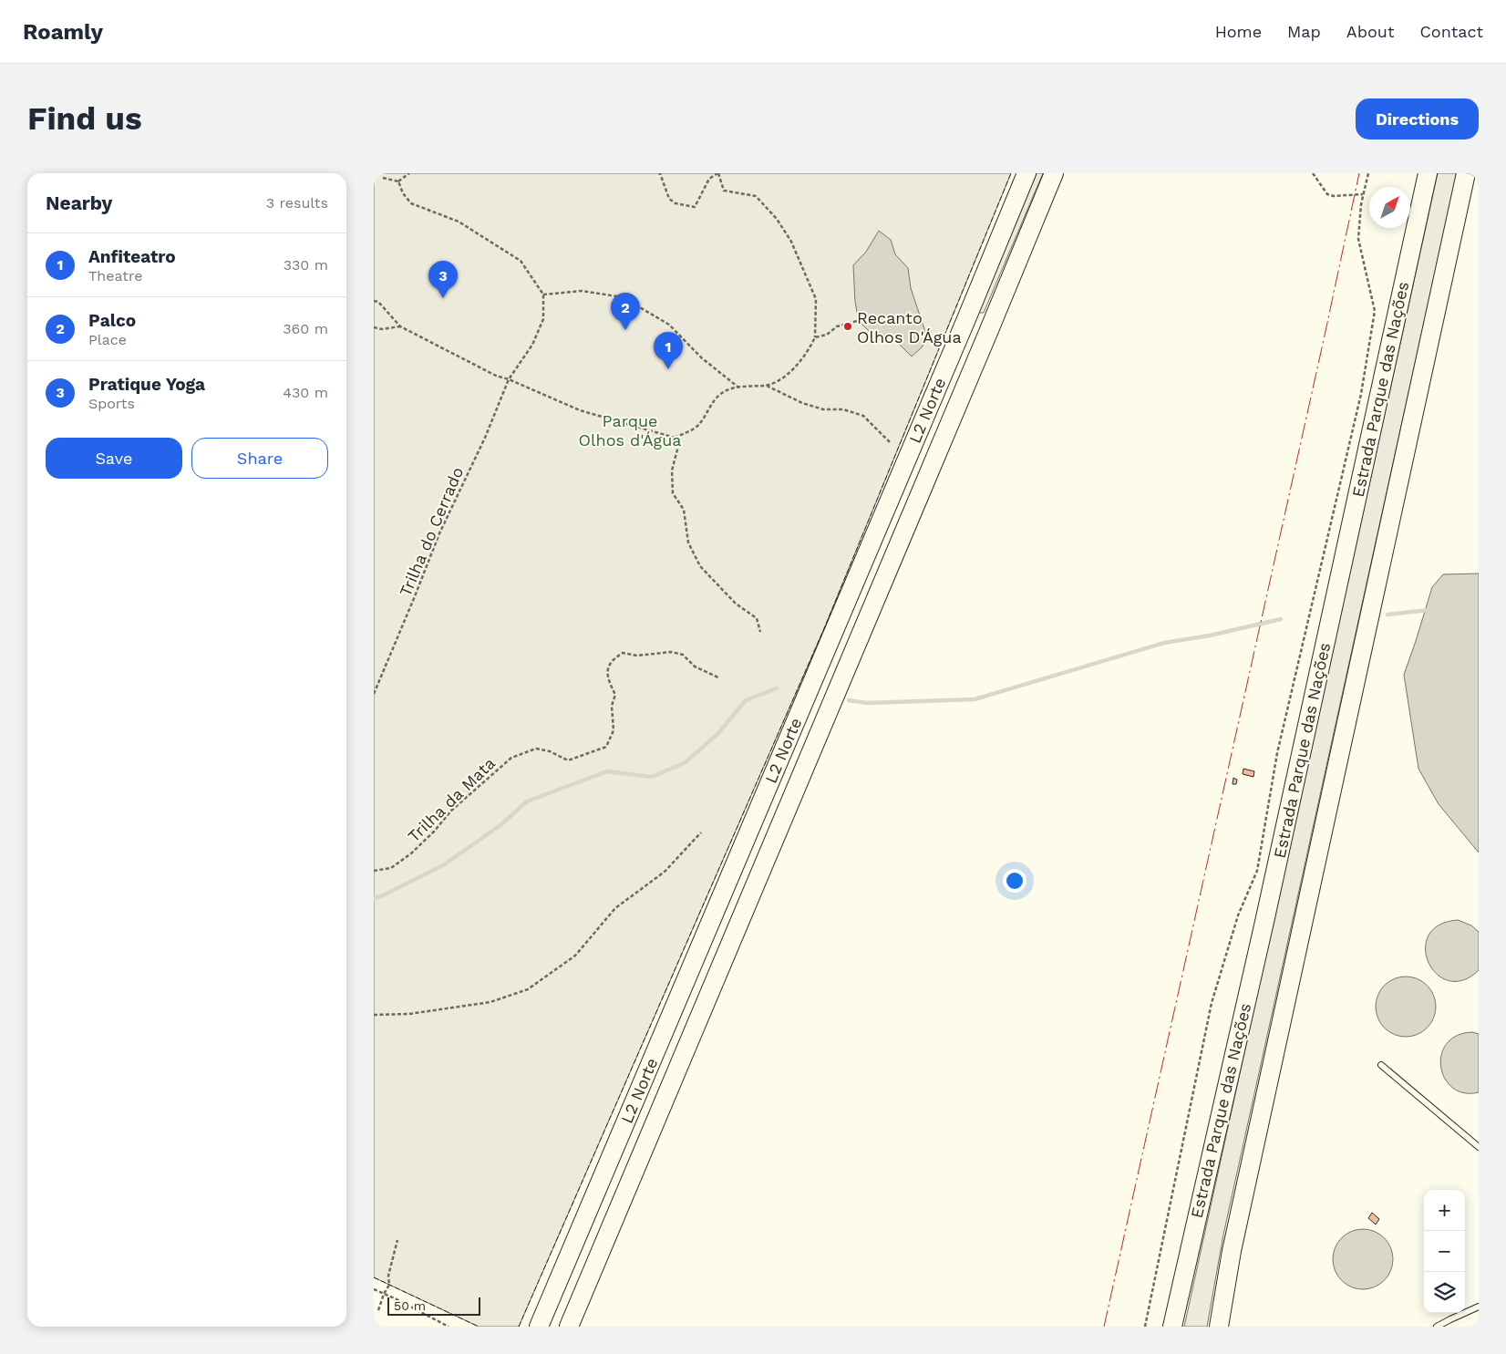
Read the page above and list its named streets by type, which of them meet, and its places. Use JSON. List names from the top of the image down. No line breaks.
{"streets":{"main road":["Estrada Parque das Nações","L2 Norte"],"path":["Trilha do Cerrado","Trilha da Mata"]},"parks":["Parque Olhos d'Água"],"places":["Recanto Olhos D'Água"],"scale_bar":"50 m","north":"top right","page":{"header":"Roamly","nav":["Home","Map","About","Contact"],"buttons":["Directions",["Save","Share"]],"title":"Find us","heading":["Nearby","3 results"],"list":[{"mark":"1","name":"Anfiteatro","note":"Theatre","value":"330 m"},{"mark":"2","name":"Palco","note":"Place","value":"360 m"},{"mark":"3","name":"Pratique Yoga","note":"Sports","value":"430 m"}],"pins":["3","2","1"],"map_buttons":["+","−"],"scale":"50 m"}}
